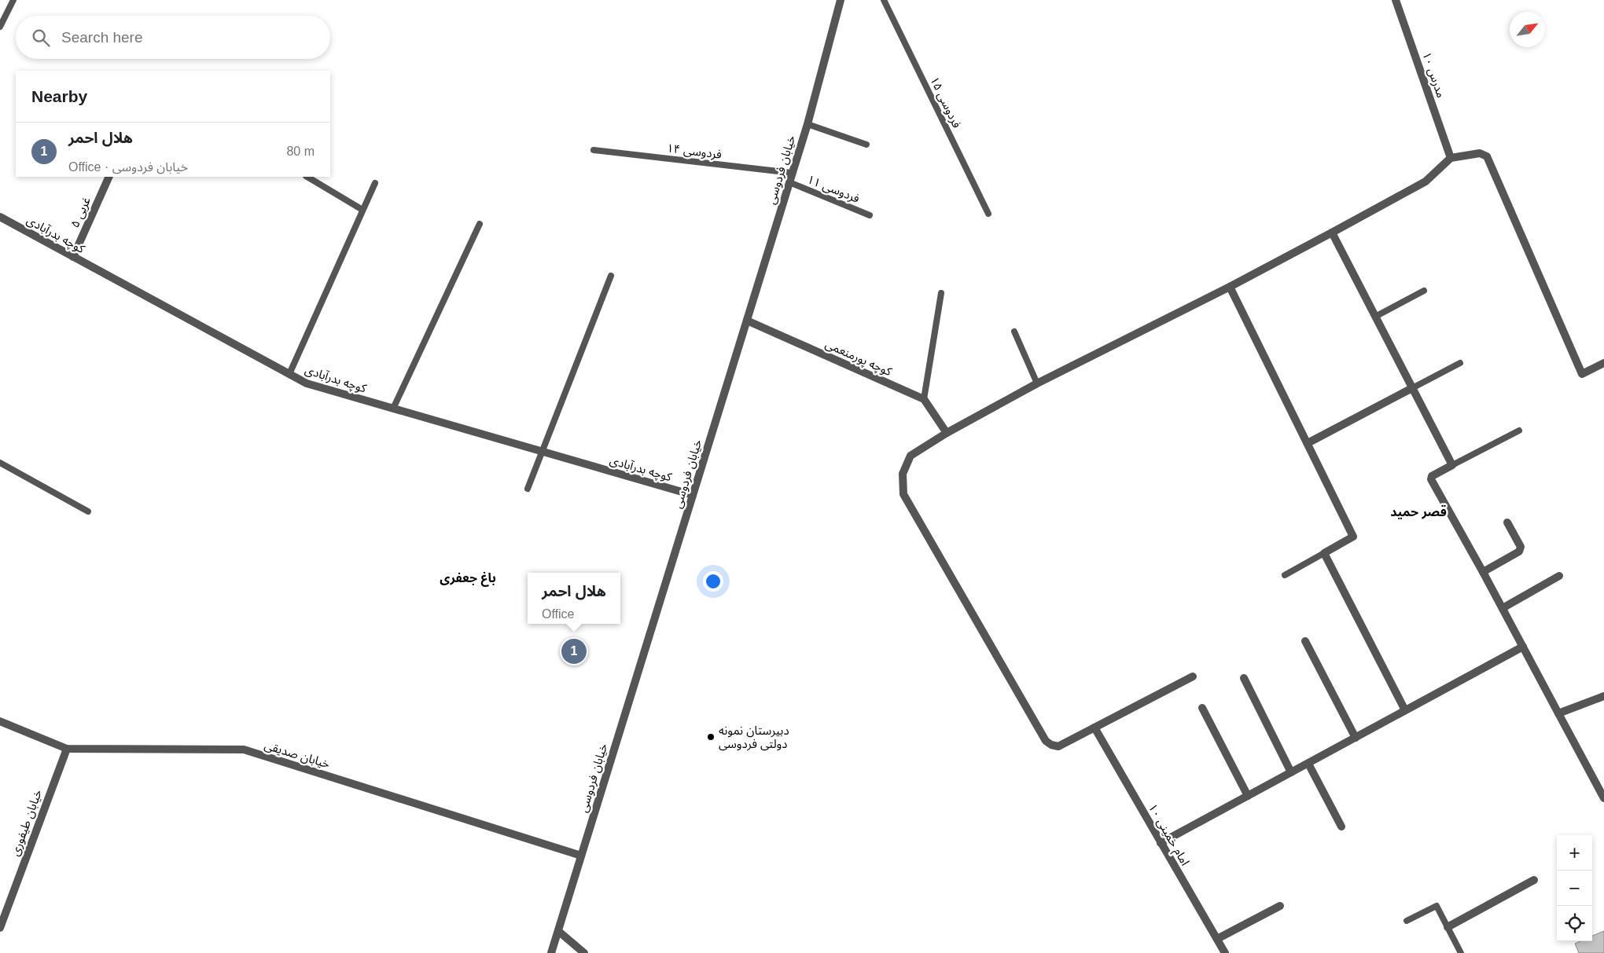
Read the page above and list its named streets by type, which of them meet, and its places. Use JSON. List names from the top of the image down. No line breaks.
{"streets":{"street":["مدرس ۱۰","خیابان فردوسی","۵ غربی","کوچه بدرآبادی","کوچه پورمنعمی","خیابان صدیقی","خیابان طیفوری","امام خمینی ۱۰"],"lane":["فردوسی ۱۵","فردوسی ۱۴","فردوسی ۱۱"]},"crossings":[["فردوسی ۱۴","خیابان فردوسی"],["خیابان فردوسی","فردوسی ۱۱"],["خیابان فردوسی","کوچه بدرآبادی"],["خیابان فردوسی","کوچه پورمنعمی"],["خیابان فردوسی","خیابان صدیقی"],["۵ غربی","کوچه بدرآبادی"],["خیابان صدیقی","خیابان طیفوری"]],"districts":["قصر حمید","باغ جعفری"],"places":["دبیرستان نمونه دولتی فردوسی"],"north":"top right","page":{"search":"Search here","heading":"Nearby","list":[{"mark":"1","name":"هلال احمر","note":"Office · خیابان فردوسی","value":"80 m"}],"popup":["هلال احمر","Office"],"pins":"1","map_buttons":["+","−"]}}
